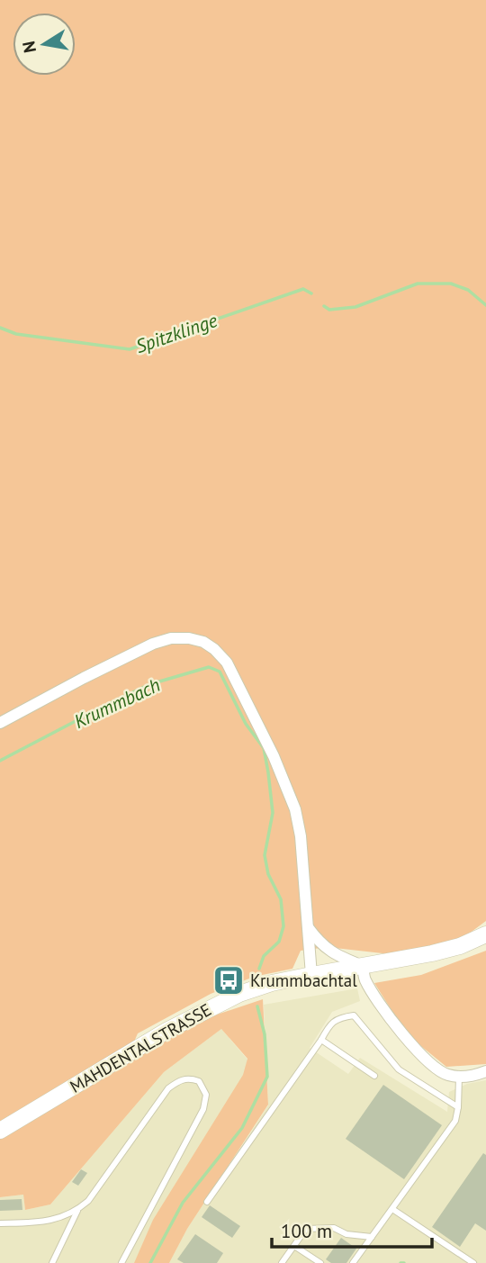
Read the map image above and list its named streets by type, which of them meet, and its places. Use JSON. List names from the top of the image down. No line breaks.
{"streets":{"main road":["MAHDENTALSTRASSE"]},"water":["Spitzklinge","Krummbach"],"places":{"bus stop":["Krummbachtal"]},"scale_bar":"100 m","north":"left"}
